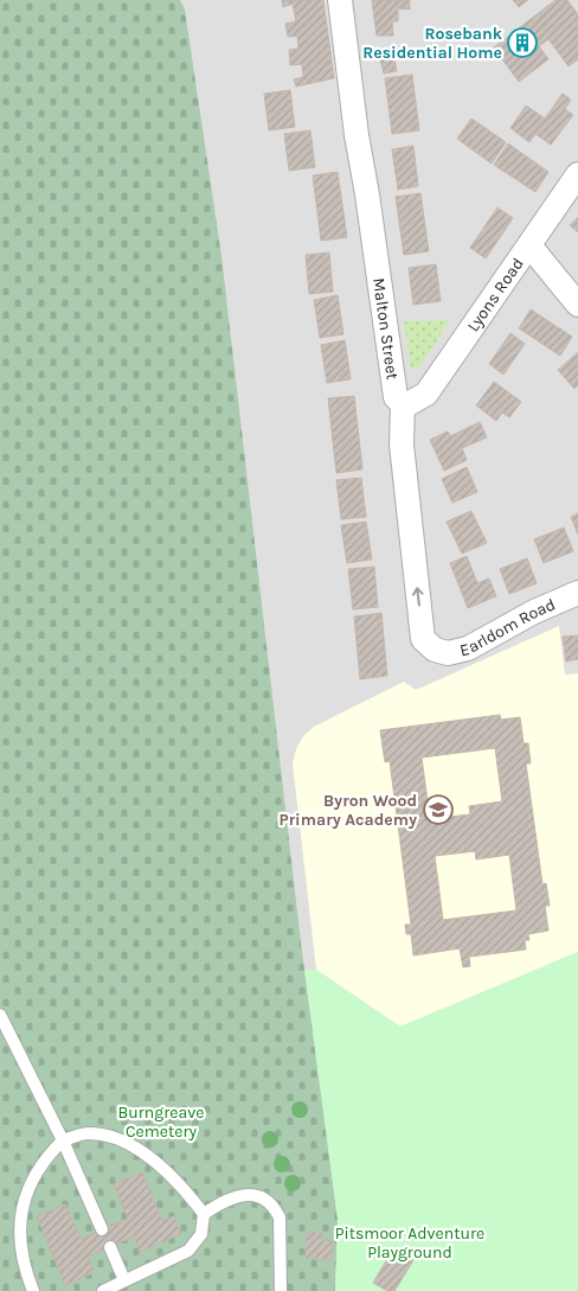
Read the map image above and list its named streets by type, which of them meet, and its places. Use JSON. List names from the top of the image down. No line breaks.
{"streets":{"street":["Lyons Road","Malton Street","Earldom Road"]},"crossings":[["Lyons Road","Malton Street"],["Malton Street","Earldom Road"]],"one_way":["Malton Street"],"parks":["Burngreave Cemetery","Pitsmoor Adventure Playground"],"places":{"building":["Rosebank Residential Home"],"school or university":["Byron Wood Primary Academy"]}}
